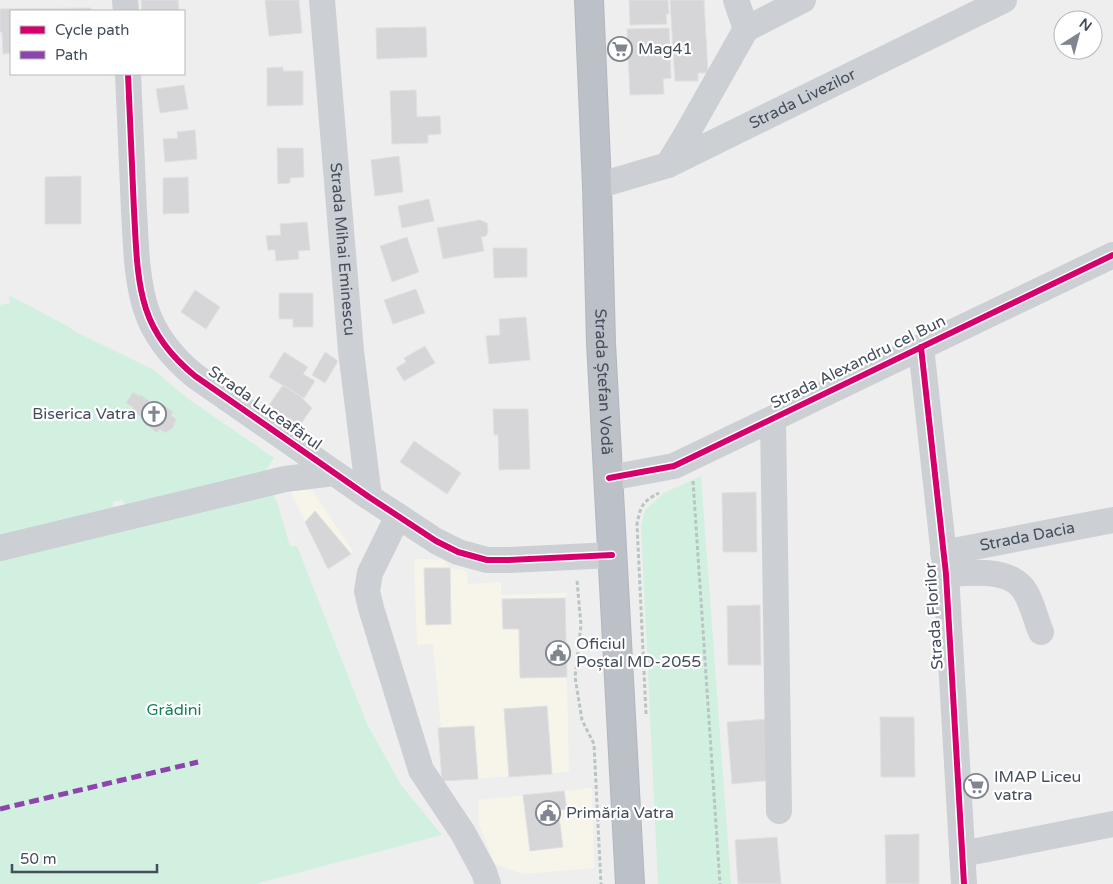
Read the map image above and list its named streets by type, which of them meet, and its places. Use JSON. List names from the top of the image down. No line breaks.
{"streets":{"highway":["Strada Ștefan Vodă"],"street":["Strada Livezilor","Strada Mihai Eminescu","Strada Alexandru cel Bun","Strada Luceafărul","Strada Dacia","Strada Florilor"]},"crossings":[["Strada Livezilor","Strada Ștefan Vodă"],["Strada Mihai Eminescu","Strada Luceafărul"],["Strada Alexandru cel Bun","Strada Ștefan Vodă"],["Strada Alexandru cel Bun","Strada Florilor"],["Strada Ștefan Vodă","Strada Luceafărul"],["Strada Dacia","Strada Florilor"]],"parks":["Grădini"],"places":{"supermarket":["Mag41","IMAP Liceu vatra"],"church":["Biserica Vatra"],"public building":["Oficiul Poștal MD-2055","Primăria Vatra"]},"legend":["Cycle path","Path"],"scale_bar":"50 m","north":"top right"}
